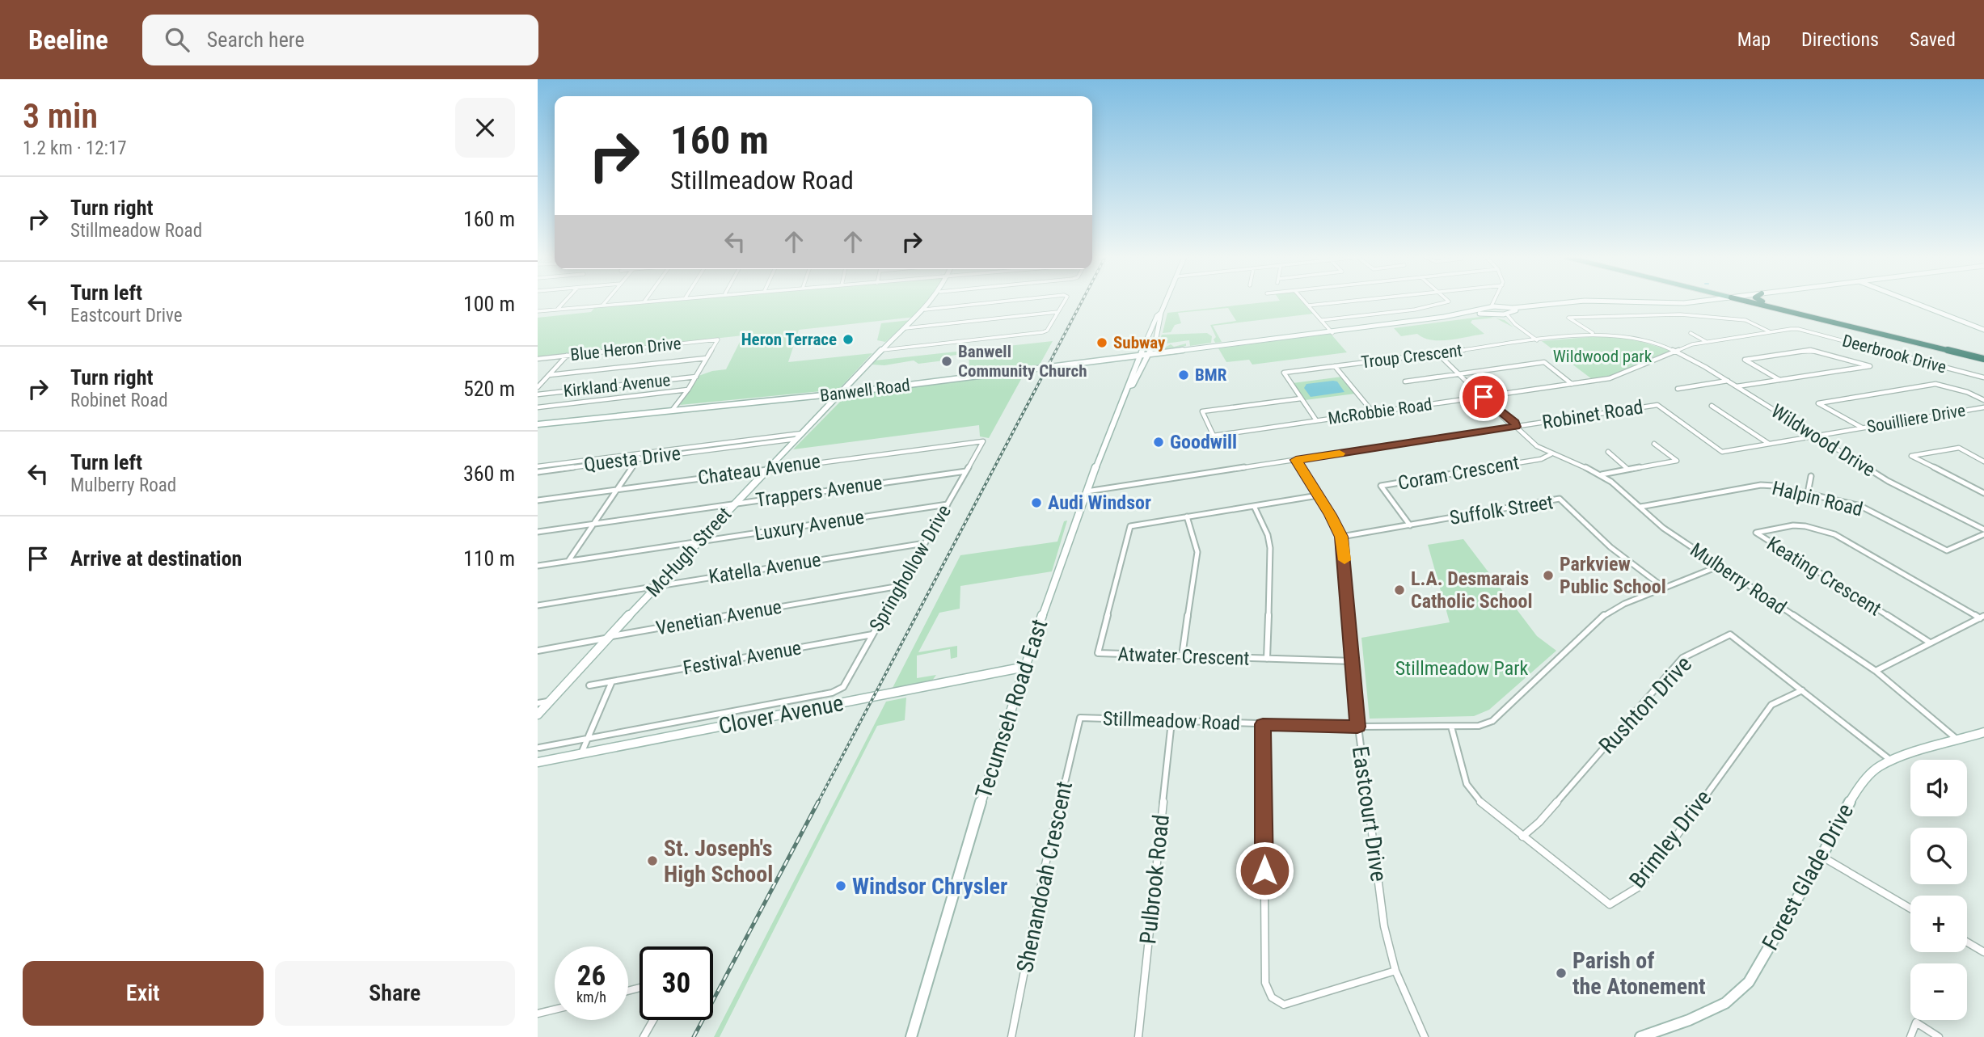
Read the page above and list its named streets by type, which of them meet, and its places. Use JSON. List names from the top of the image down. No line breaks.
{"streets":{"main road":["Banwell Road","McHugh Street","Tecumseh Road East","Clover Avenue","Forest Glade Drive"],"street":["Blue Heron Drive","Deerbrook Drive","Troup Crescent","Kirkland Avenue","McRobbie Road","Robinet Road","Souilliere Drive","Wildwood Drive","Questa Drive","Chateau Avenue","Coram Crescent","Trappers Avenue","Halpin Road","Suffolk Street","Luxury Avenue","Katella Avenue","Springhollow Drive","Keating Crescent","Mulberry Road","Venetian Avenue","Atwater Crescent","Festival Avenue","Rushton Drive","Stillmeadow Road","Eastcourt Drive","Brimley Drive","Shenandoah Crescent","Pulbrook Road"]},"crossings":[["Troup Crescent","McRobbie Road"],["Troup Crescent","Wildwood Drive"],["Troup Crescent","Mulberry Road"],["Banwell Road","McHugh Street"],["Banwell Road","Tecumseh Road East"],["McRobbie Road","Wildwood Drive"],["McRobbie Road","Mulberry Road"],["Robinet Road","Souilliere Drive"],["Robinet Road","Wildwood Drive"],["Robinet Road","Mulberry Road"],["Robinet Road","Tecumseh Road East"],["Robinet Road","Eastcourt Drive"],["Souilliere Drive","Wildwood Drive"],["Wildwood Drive","Halpin Road"],["Questa Drive","McHugh Street"],["Chateau Avenue","McHugh Street"],["Chateau Avenue","Springhollow Drive"],["Coram Crescent","Suffolk Street"],["Coram Crescent","Mulberry Road"],["Trappers Avenue","McHugh Street"],["Trappers Avenue","Springhollow Drive"],["Halpin Road","Mulberry Road"],["Suffolk Street","Stillmeadow Road"],["Suffolk Street","Eastcourt Drive"],["Luxury Avenue","McHugh Street"],["Luxury Avenue","Springhollow Drive"],["McHugh Street","Katella Avenue"],["McHugh Street","Venetian Avenue"],["Katella Avenue","Springhollow Drive"],["Springhollow Drive","Venetian Avenue"],["Springhollow Drive","Festival Avenue"],["Springhollow Drive","Clover Avenue"],["Mulberry Road","Stillmeadow Road"],["Mulberry Road","Forest Glade Drive"],["Atwater Crescent","Eastcourt Drive"],["Rushton Drive","Brimley Drive"],["Rushton Drive","Forest Glade Drive"],["Tecumseh Road East","Clover Avenue"],["Stillmeadow Road","Eastcourt Drive"],["Stillmeadow Road","Brimley Drive"],["Stillmeadow Road","Shenandoah Crescent"],["Stillmeadow Road","Pulbrook Road"]],"parks":["Wildwood park","Stillmeadow Park"],"places":["Heron Terrace","Subway","Banwell Community Church","BMR","Goodwill","Audi Windsor","Parkview Public School","L.A. Desmarais Catholic School","St. Joseph's High School","Windsor Chrysler","Parish of the Atonement"],"page":{"header":"Beeline","search":"Search here","nav":["Map","Directions","Saved"],"heading":["3 min","1.2 km · 12:17"],"turn":["160 m","Stillmeadow Road"],"list":[{"name":"Turn right","note":"Stillmeadow Road","value":"160 m"},{"name":"Turn left","note":"Eastcourt Drive","value":"100 m"},{"name":"Turn right","note":"Robinet Road","value":"520 m"},{"name":"Turn left","note":"Mulberry Road","value":"360 m"},{"name":"Arrive at destination","value":"110 m"}],"map_buttons":["+","−"],"speed":"26 km/h","limit":"30","buttons":["Exit","Share"]}}
